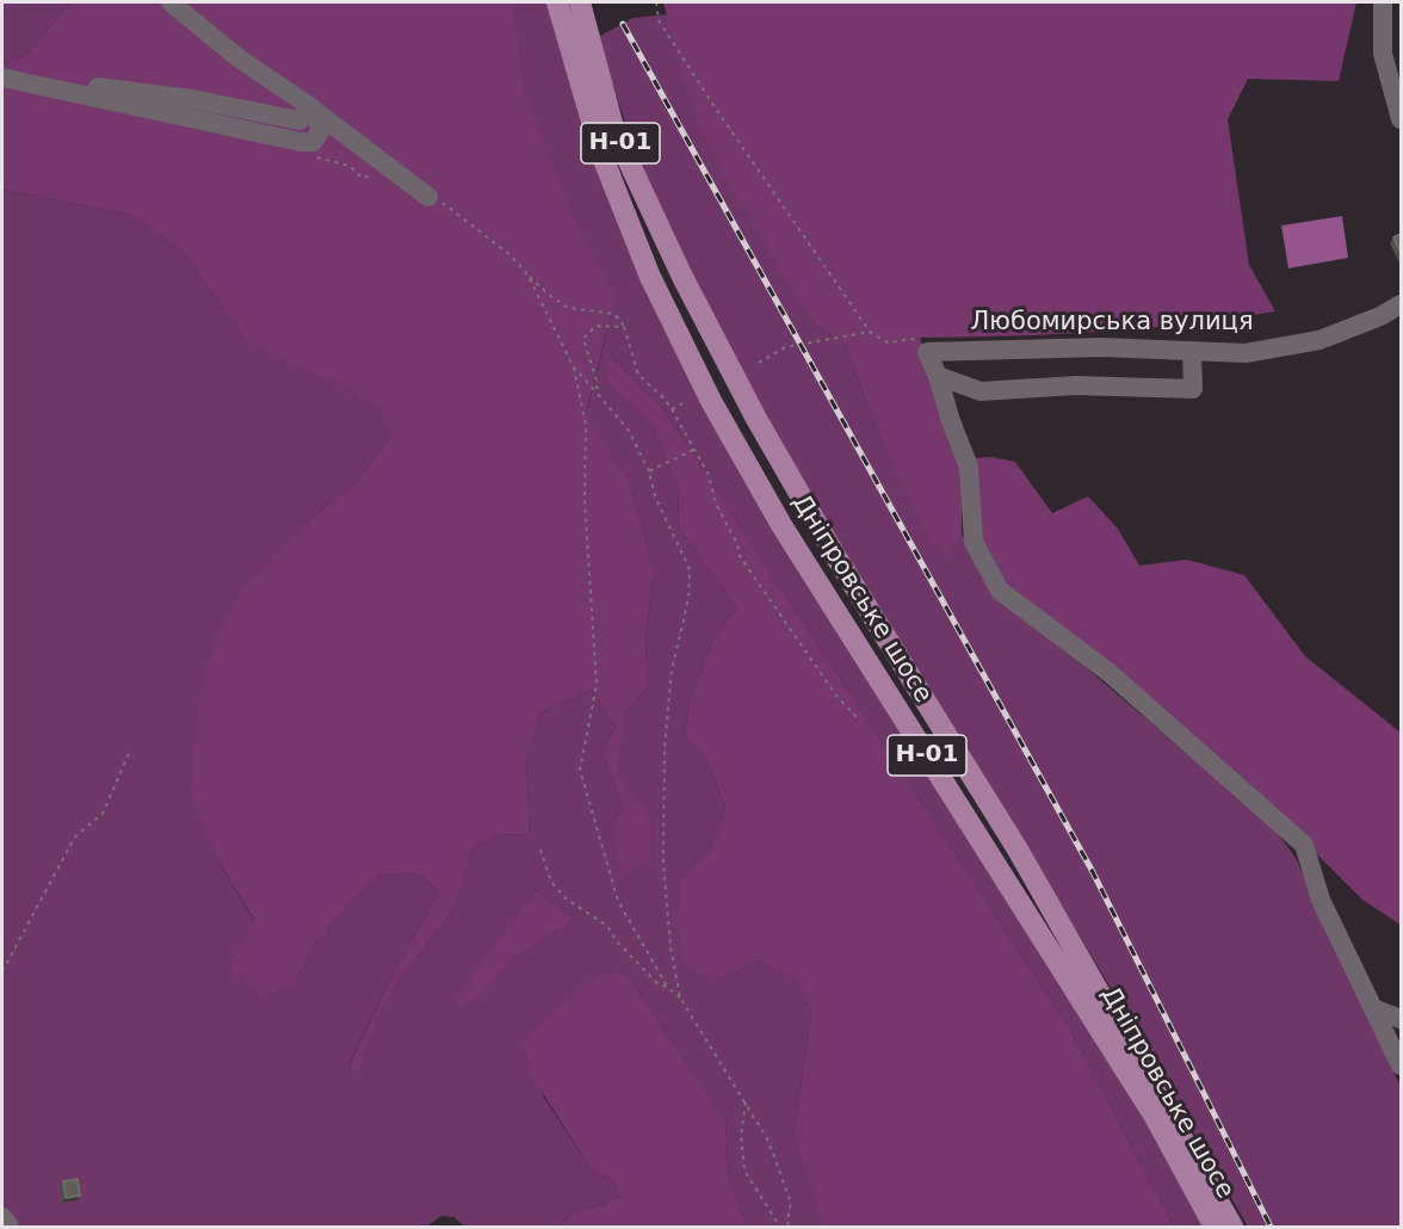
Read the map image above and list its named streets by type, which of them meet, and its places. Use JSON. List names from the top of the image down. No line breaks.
{"streets":{"main road":["Н-01","Дніпровське шосе"],"street":["Любомирська вулиця"]}}
